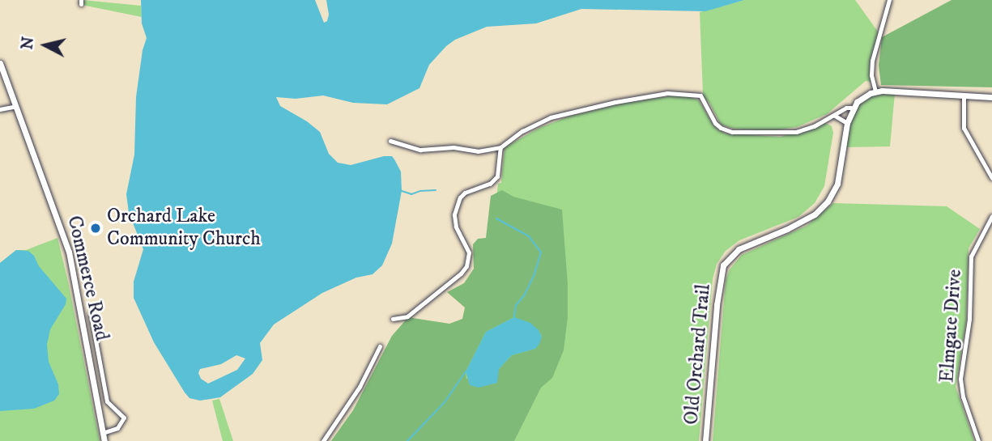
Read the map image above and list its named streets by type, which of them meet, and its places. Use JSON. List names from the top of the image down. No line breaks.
{"streets":{"street":["Commerce Road","Elmgate Drive","Old Orchard Trail"]},"places":["Orchard Lake Community Church"],"north":"left"}
